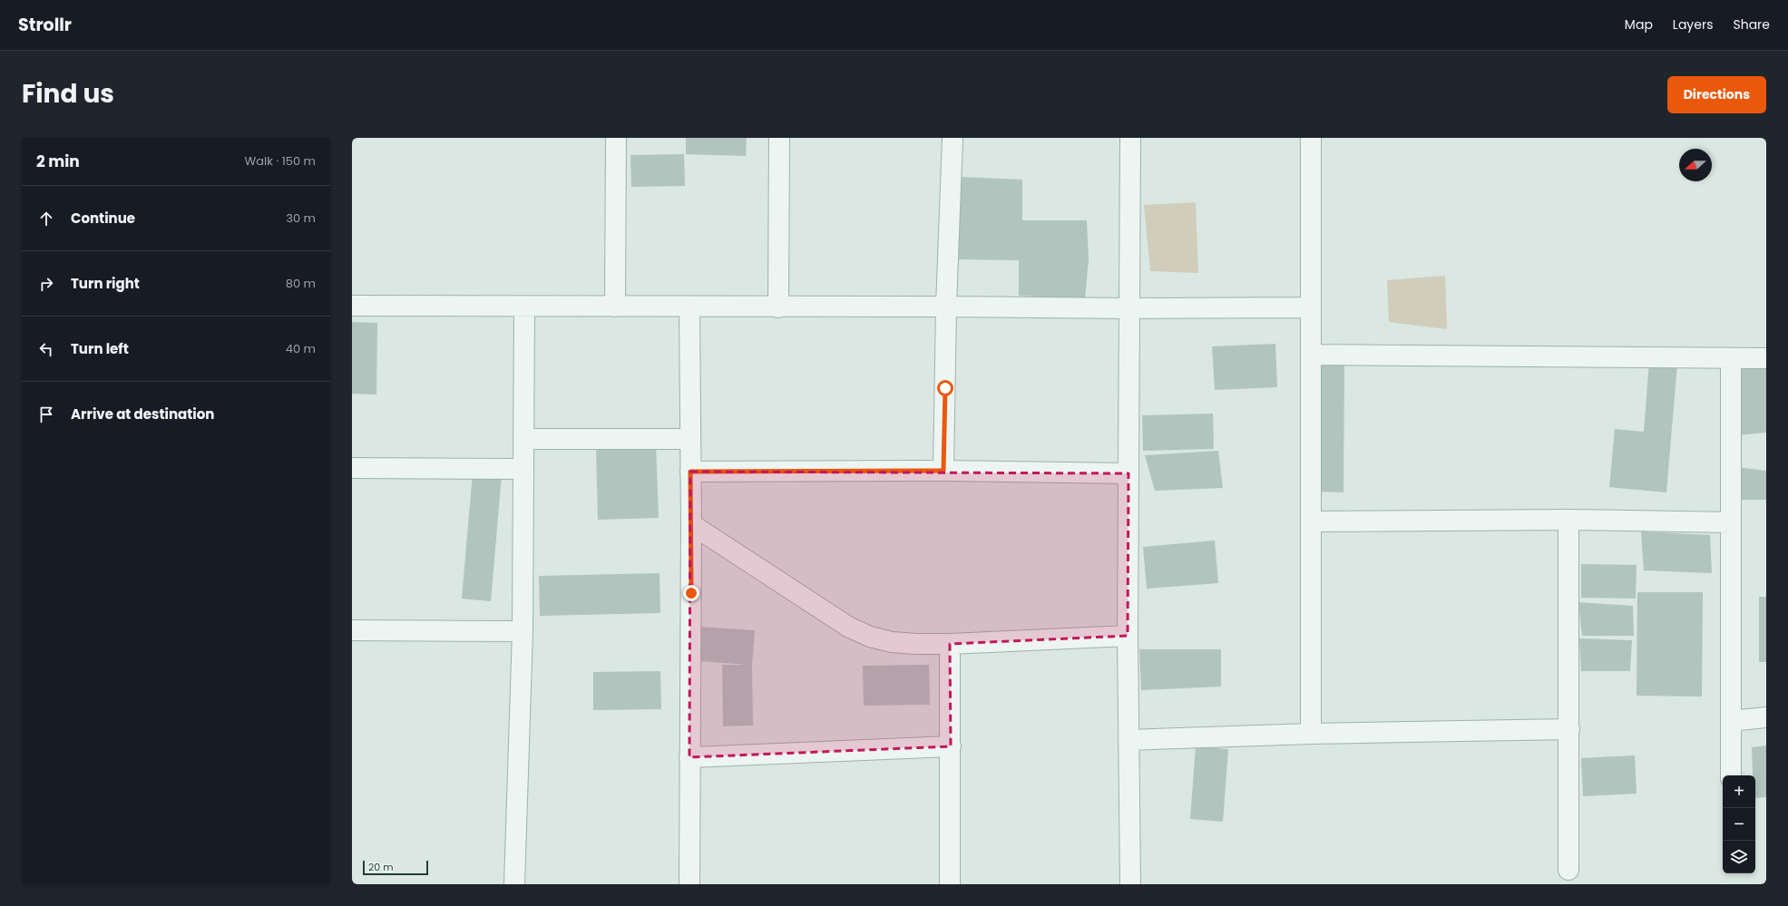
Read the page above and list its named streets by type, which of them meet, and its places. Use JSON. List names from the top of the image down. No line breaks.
{"scale_bar":"20 m","north":"left","page":{"header":"Strollr","nav":["Map","Layers","Share"],"title":"Find us","buttons":"Directions","heading":["2 min","Walk · 150 m"],"list":[["Continue","30 m"],["Turn right","80 m"],["Turn left","40 m"],"Arrive at destination"],"map_buttons":["+","−"],"scale":"20 m"}}
